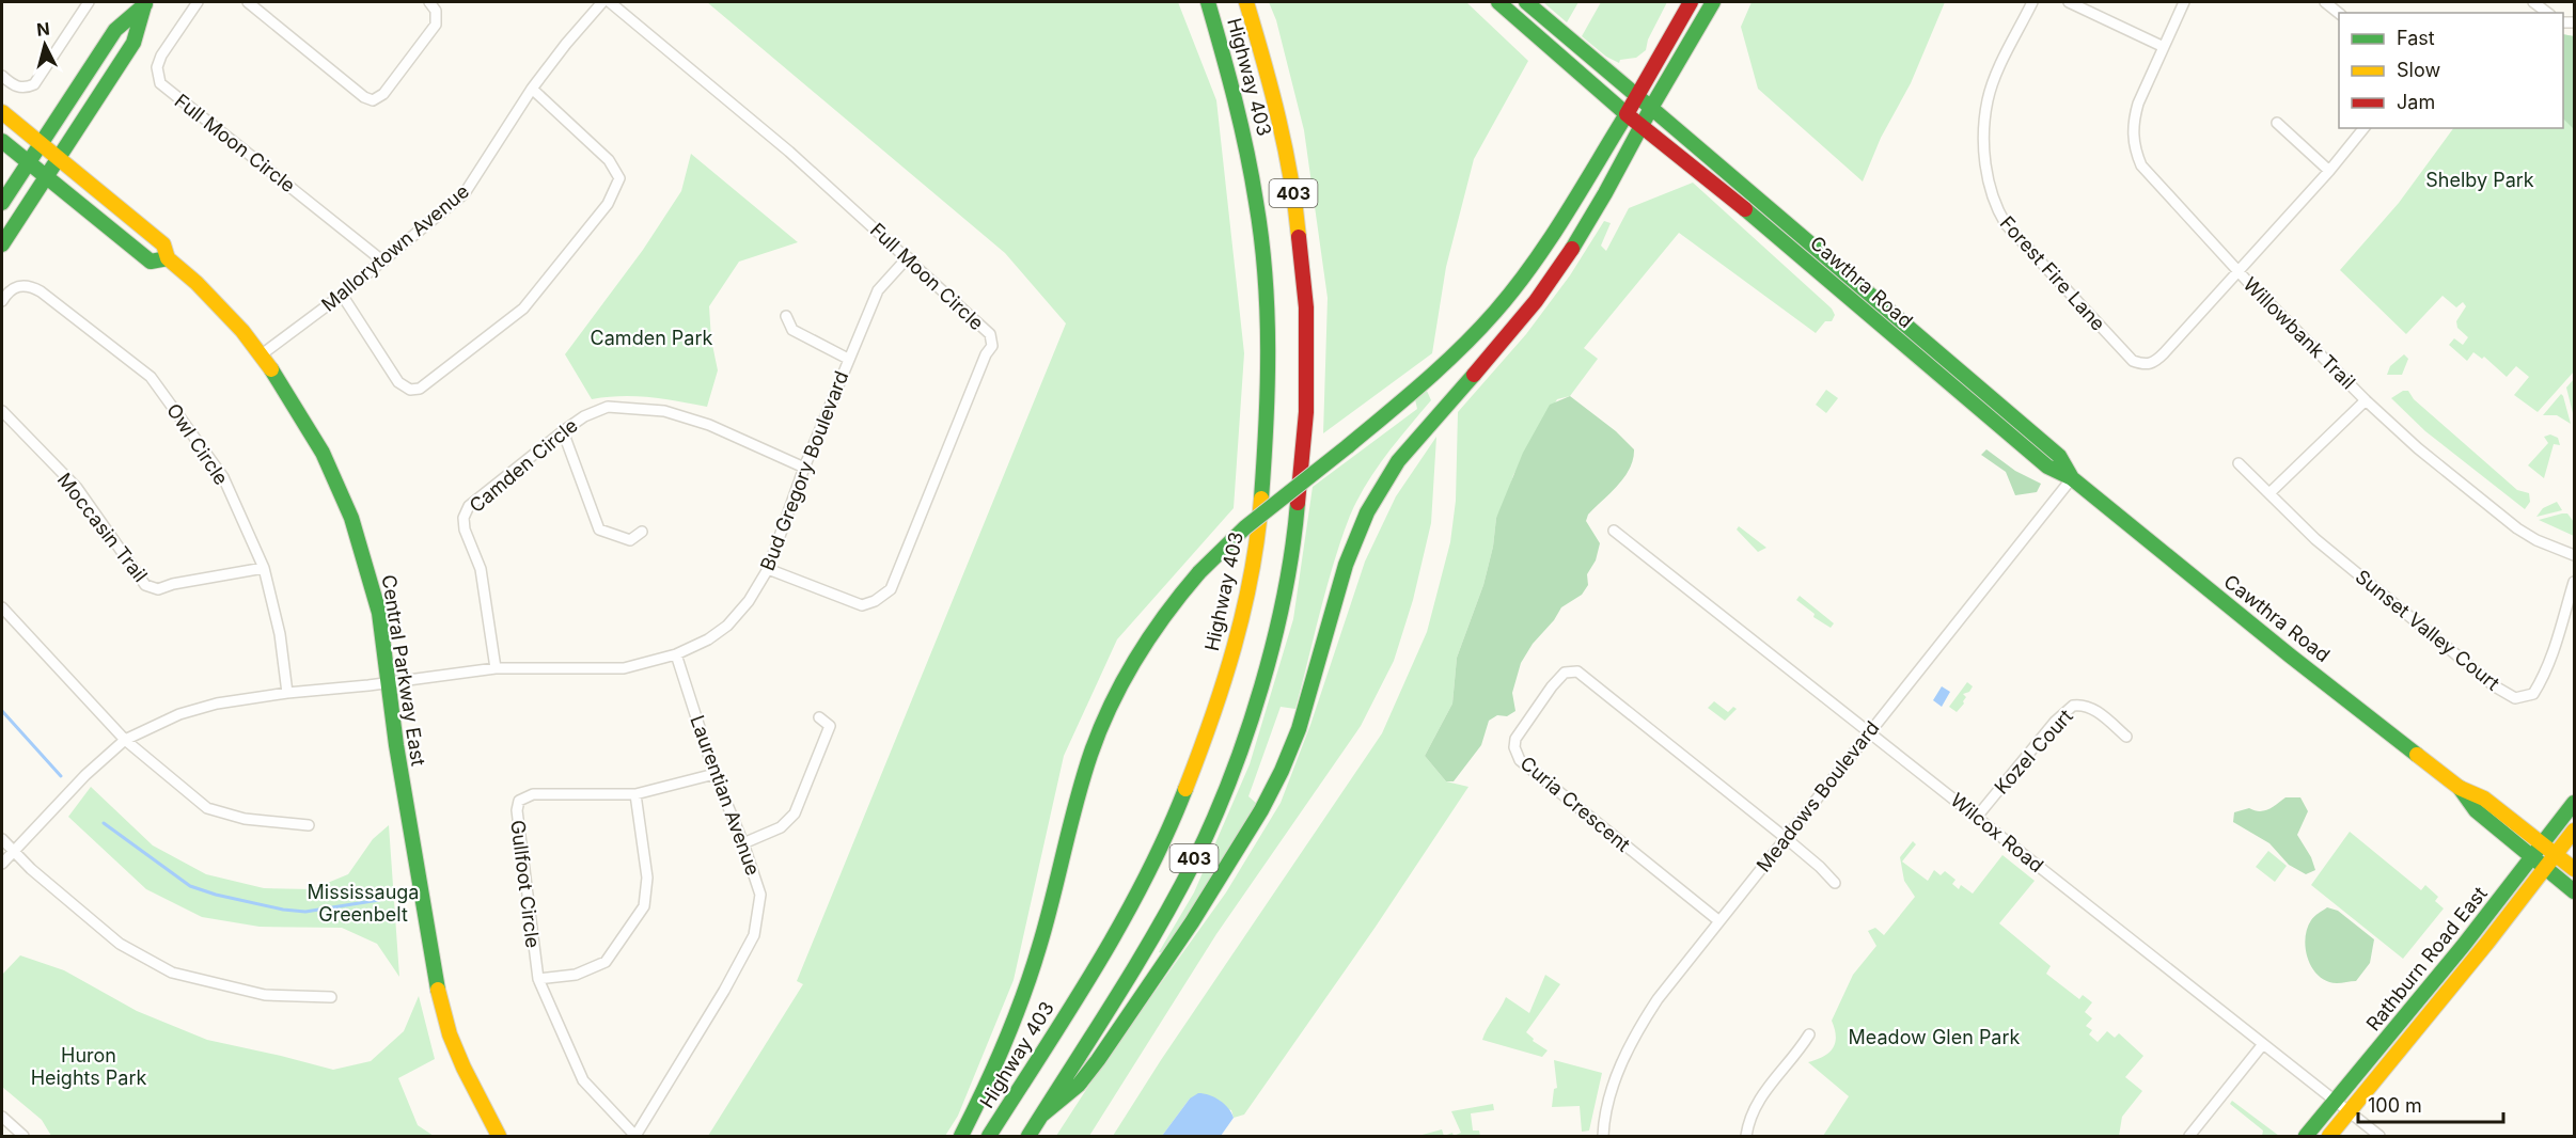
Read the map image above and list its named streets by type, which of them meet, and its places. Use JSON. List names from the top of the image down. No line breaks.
{"streets":{"main road":["Highway 403","403","Cawthra Road","Central Parkway East","Rathburn Road East"],"street":["Full Moon Circle","Mallorytown Avenue","Forest Fire Lane","Willowbank Trail","Owl Circle","Camden Circle","Bud Gregory Boulevard","Moccasin Trail","Sunset Valley Court","Kozel Court","Laurentian Avenue","Meadows Boulevard","Curia Crescent","Wilcox Road","Gullfoot Circle"]},"crossings":[["Full Moon Circle","Mallorytown Avenue"],["Full Moon Circle","Bud Gregory Boulevard"],["Mallorytown Avenue","Central Parkway East"],["Forest Fire Lane","Willowbank Trail"],["Cawthra Road","Meadows Boulevard"],["Cawthra Road","Rathburn Road East"],["Owl Circle","Bud Gregory Boulevard"],["Owl Circle","Moccasin Trail"],["Camden Circle","Bud Gregory Boulevard"],["Bud Gregory Boulevard","Central Parkway East"],["Bud Gregory Boulevard","Laurentian Avenue"],["Kozel Court","Wilcox Road"],["Laurentian Avenue","Gullfoot Circle"],["Meadows Boulevard","Curia Crescent"],["Meadows Boulevard","Wilcox Road"],["Wilcox Road","Rathburn Road East"]],"parks":["Shelby Park","Camden Park","Mississauga Greenbelt","Meadow Glen Park","Huron Heights Park"],"legend":["Fast","Slow","Jam"],"scale_bar":"100 m","north":"top"}
